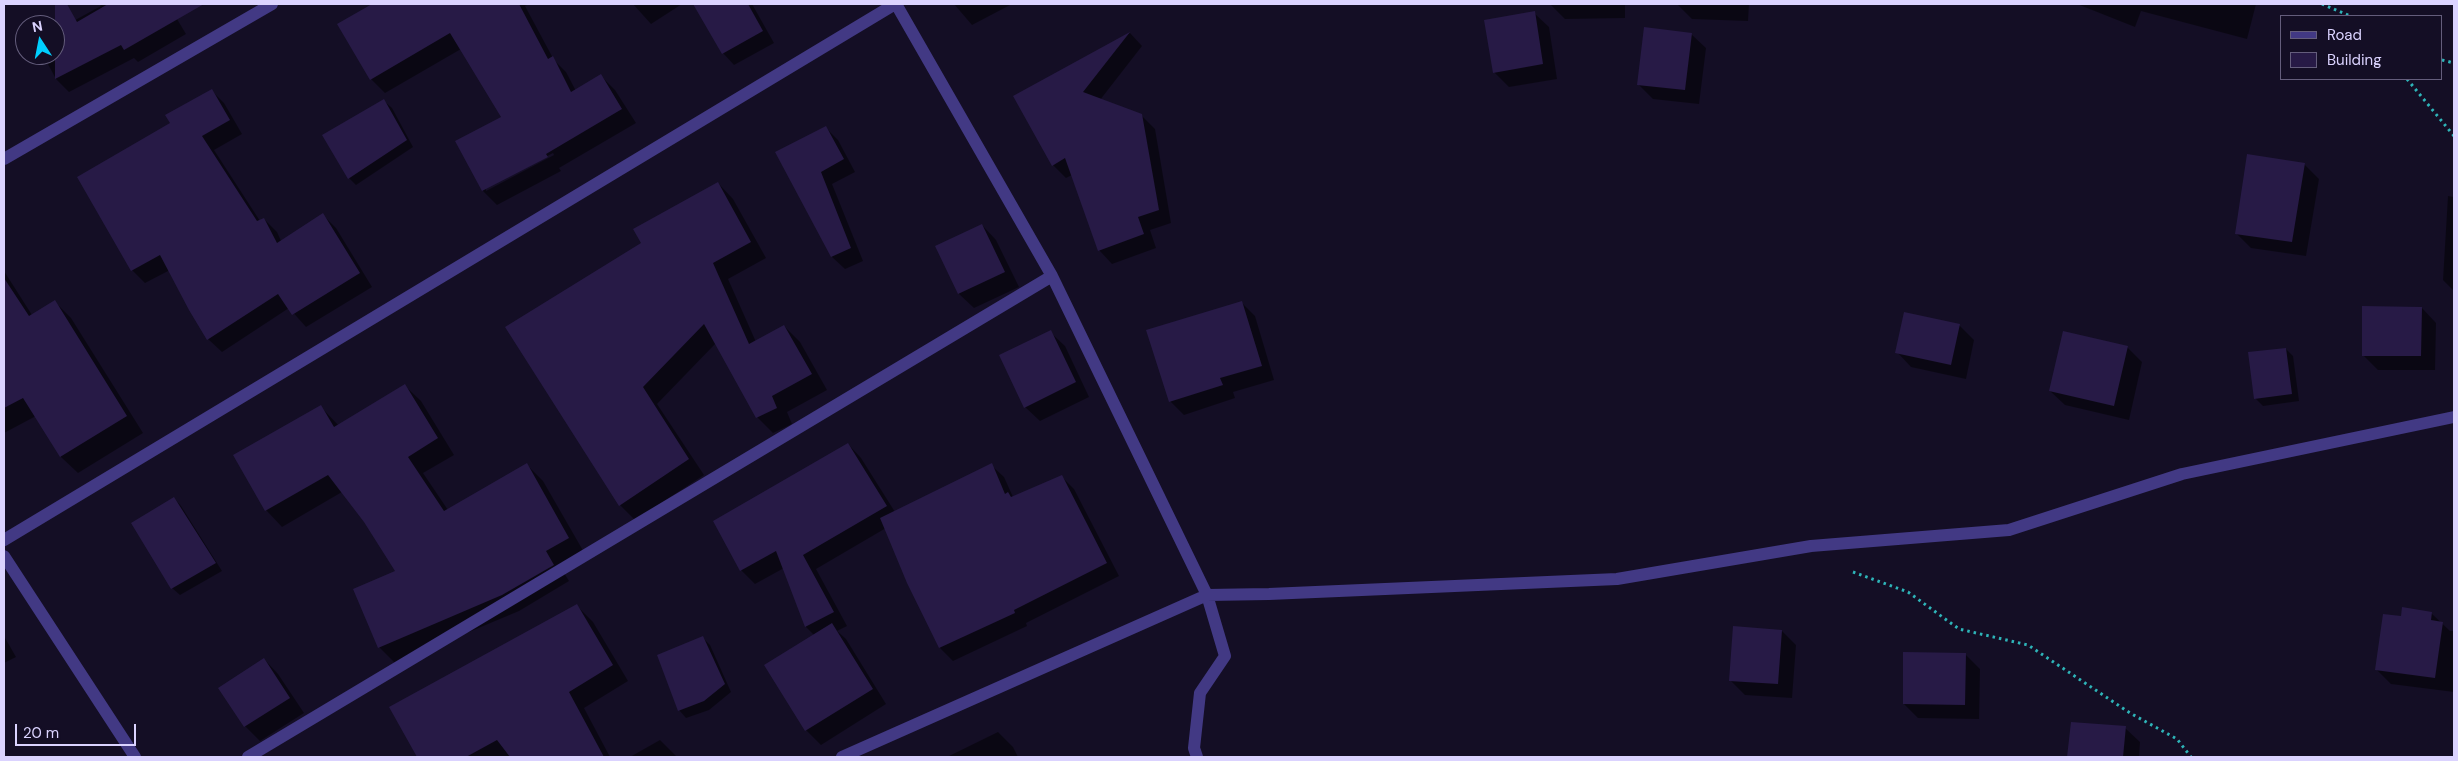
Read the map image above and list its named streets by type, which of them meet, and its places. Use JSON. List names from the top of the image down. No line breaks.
{"legend":["Road","Building"],"scale_bar":"20 m","north":"top"}
